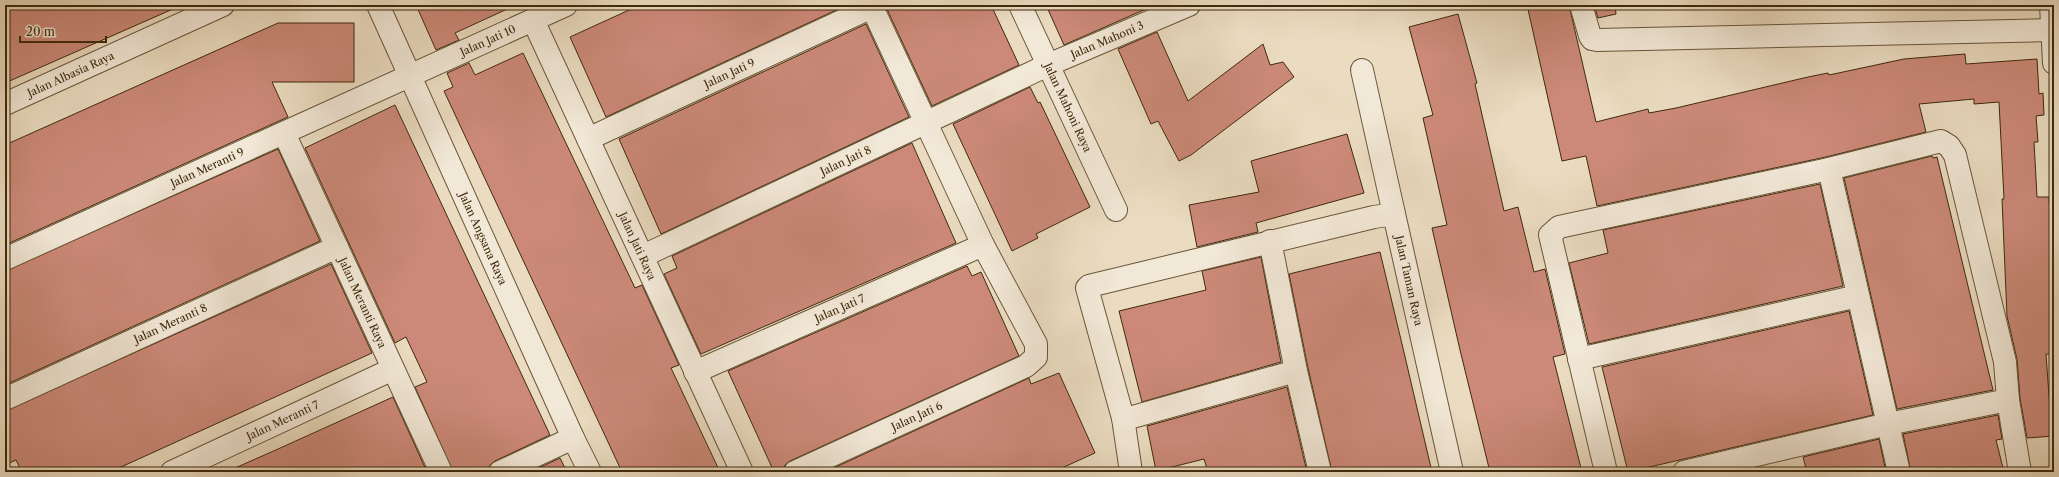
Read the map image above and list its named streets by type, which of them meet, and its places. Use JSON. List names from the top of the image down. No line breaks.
{"streets":{"street":["Jalan Jati 10","Jalan Mahoni 3","Jalan Jati 9","Jalan Albasia Raya","Jalan Mahoni Raya","Jalan Jati 8","Jalan Meranti 9","Jalan Angsana Raya","Jalan Jati Raya","Jalan Taman Raya","Jalan Meranti Raya","Jalan Jati 7","Jalan Meranti 8","Jalan Jati 6","Jalan Meranti 7"]},"crossings":[["Jalan Jati 10","Jalan Meranti 9"],["Jalan Jati 10","Jalan Angsana Raya"],["Jalan Jati 10","Jalan Jati Raya"],["Jalan Mahoni 3","Jalan Mahoni Raya"],["Jalan Mahoni 3","Jalan Jati 8"],["Jalan Jati 9","Jalan Jati Raya"],["Jalan Mahoni Raya","Jalan Jati 8"],["Jalan Jati 8","Jalan Jati Raya"],["Jalan Meranti 9","Jalan Angsana Raya"],["Jalan Meranti 9","Jalan Meranti Raya"],["Jalan Jati Raya","Jalan Jati 7"],["Jalan Meranti Raya","Jalan Meranti 8"],["Jalan Meranti Raya","Jalan Meranti 7"],["Jalan Jati 7","Jalan Jati 6"]],"scale_bar":"20 m"}
